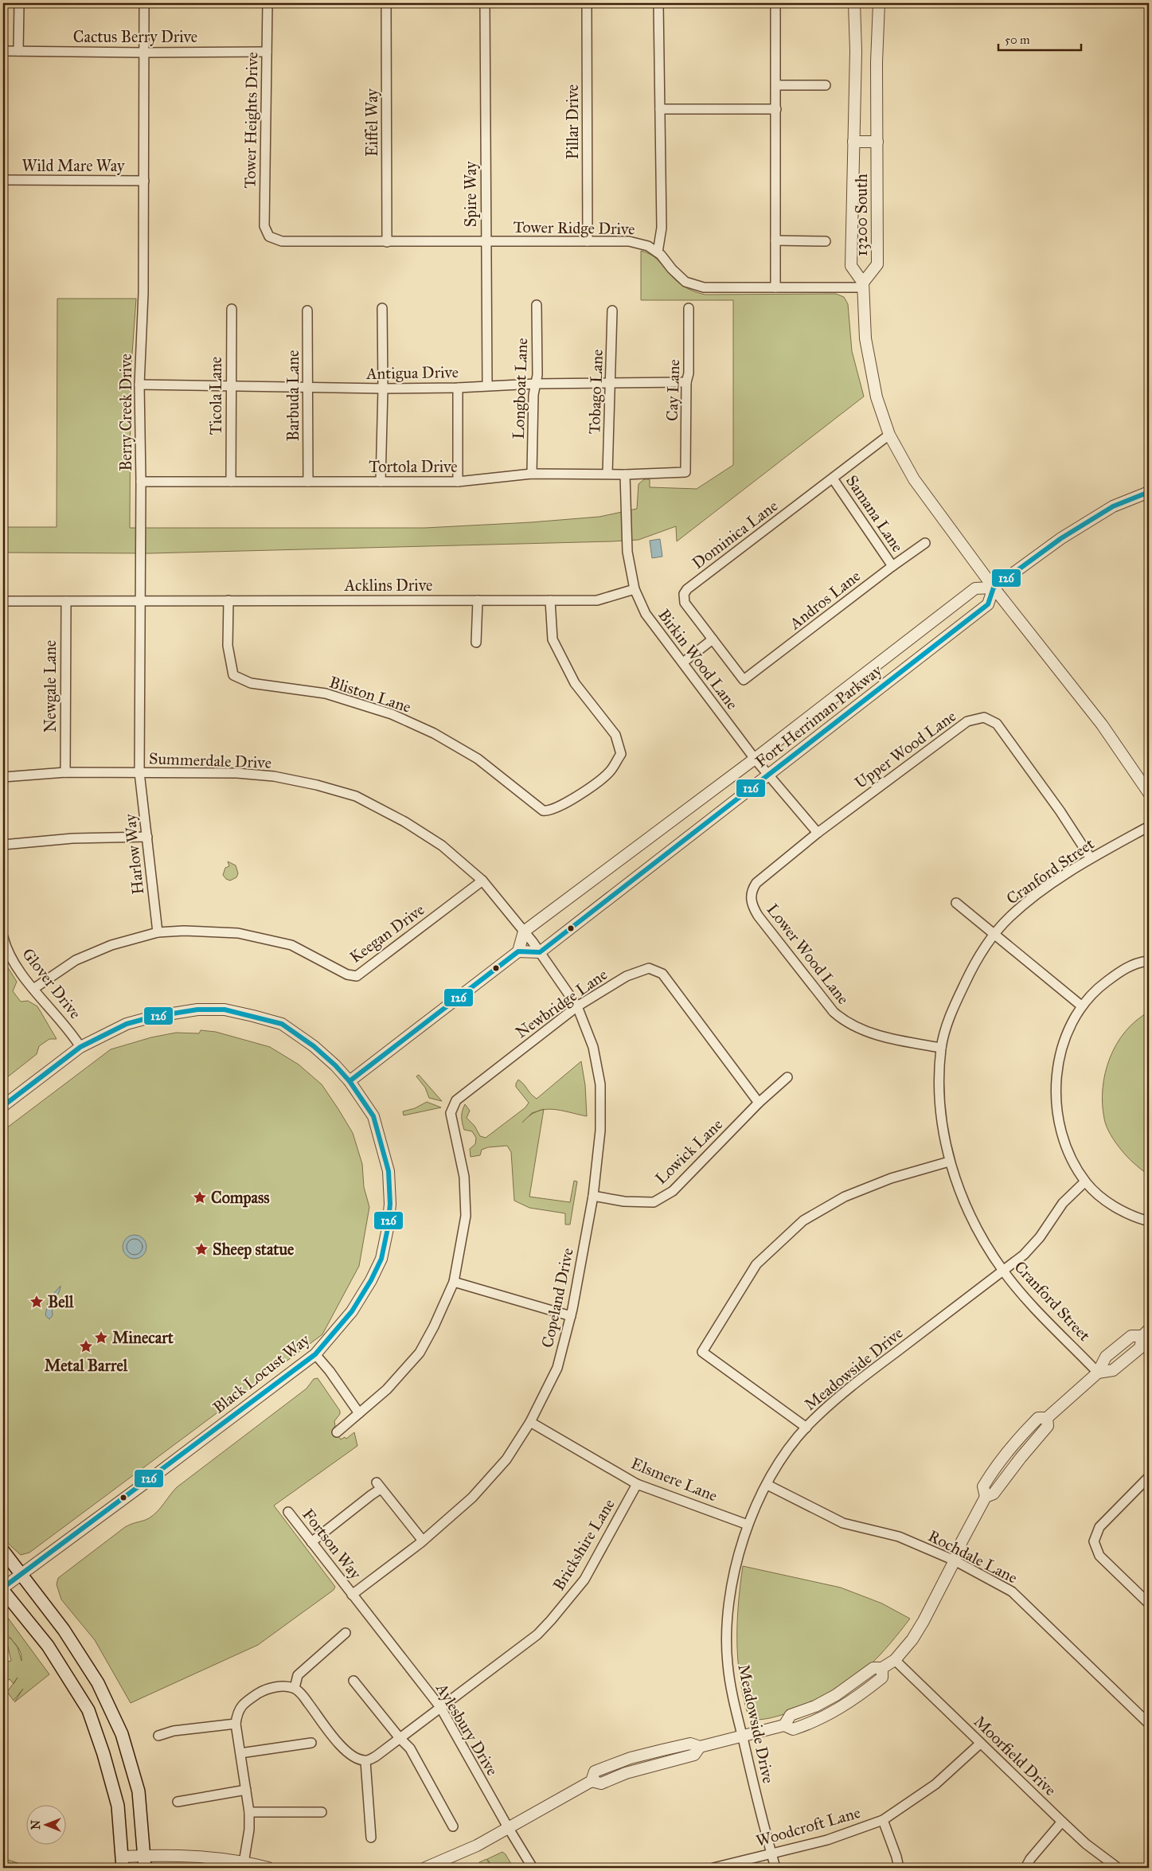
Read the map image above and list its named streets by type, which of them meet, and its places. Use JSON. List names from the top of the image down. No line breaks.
{"streets":{"street":["Cactus Berry Drive","Tower Heights Drive","Pillar Drive","Eiffel Way","Wild Mare Way","Spire Way","13200 South","Tower Ridge Drive","Antigua Drive","Longboat Lane","Cay Lane","Tobago Lane","Ticola Lane","Barbuda Lane","Berry Creek Drive","Tortola Drive","Samana Lane","Dominica Lane","Acklins Drive","Andros Lane","Birkin Wood Lane","Newgale Lane","Bliston Lane","Fort Herriman Parkway","Upper Wood Lane","Summerdale Drive","Harlow Way","Cranford Street","Keegan Drive","Lower Wood Lane","Glover Drive","Newbridge Lane","Lowick Lane","Copeland Drive","Meadowside Drive","Black Locust Way","Elsmere Lane","Fortson Way","Brickshire Lane","Rochdale Lane","Aylesbury Drive","Moorfield Drive","Woodcroft Lane"]},"crossings":[["Cactus Berry Drive","Tower Heights Drive"],["Cactus Berry Drive","Berry Creek Drive"],["Tower Heights Drive","Tower Ridge Drive"],["Pillar Drive","Tower Ridge Drive"],["Eiffel Way","Tower Ridge Drive"],["Wild Mare Way","Berry Creek Drive"],["Spire Way","Tower Ridge Drive"],["Spire Way","Antigua Drive"],["13200 South","Tower Ridge Drive"],["Antigua Drive","Longboat Lane"],["Antigua Drive","Cay Lane"],["Antigua Drive","Tobago Lane"],["Antigua Drive","Ticola Lane"],["Antigua Drive","Barbuda Lane"],["Antigua Drive","Berry Creek Drive"],["Longboat Lane","Tortola Drive"],["Cay Lane","Tortola Drive"],["Tobago Lane","Tortola Drive"],["Ticola Lane","Tortola Drive"],["Barbuda Lane","Tortola Drive"],["Berry Creek Drive","Tortola Drive"],["Berry Creek Drive","Acklins Drive"],["Berry Creek Drive","Summerdale Drive"],["Berry Creek Drive","Harlow Way"],["Tortola Drive","Birkin Wood Lane"],["Samana Lane","Dominica Lane"],["Samana Lane","Andros Lane"],["Dominica Lane","Andros Lane"],["Acklins Drive","Birkin Wood Lane"],["Acklins Drive","Newgale Lane"],["Acklins Drive","Bliston Lane"],["Birkin Wood Lane","Fort Herriman Parkway"],["Birkin Wood Lane","Upper Wood Lane"],["Newgale Lane","Summerdale Drive"],["Fort Herriman Parkway","Summerdale Drive"],["Fort Herriman Parkway","Copeland Drive"],["Upper Wood Lane","Cranford Street"],["Upper Wood Lane","Lower Wood Lane"],["Summerdale Drive","Harlow Way"],["Summerdale Drive","Keegan Drive"],["Summerdale Drive","Copeland Drive"],["Harlow Way","Keegan Drive"],["Cranford Street","Lower Wood Lane"],["Cranford Street","Meadowside Drive"],["Keegan Drive","Glover Drive"],["Newbridge Lane","Lowick Lane"],["Newbridge Lane","Copeland Drive"],["Lowick Lane","Copeland Drive"],["Copeland Drive","Elsmere Lane"],["Copeland Drive","Fortson Way"],["Copeland Drive","Aylesbury Drive"],["Meadowside Drive","Elsmere Lane"],["Meadowside Drive","Rochdale Lane"],["Meadowside Drive","Woodcroft Lane"],["Elsmere Lane","Brickshire Lane"],["Fortson Way","Aylesbury Drive"],["Brickshire Lane","Aylesbury Drive"],["Moorfield Drive","Woodcroft Lane"]],"places":{"place":["Compass","Sheep statue","Bell","Minecart","Metal Barrel"]},"lines":["transit line 126"],"scale_bar":"50 m","north":"left"}
